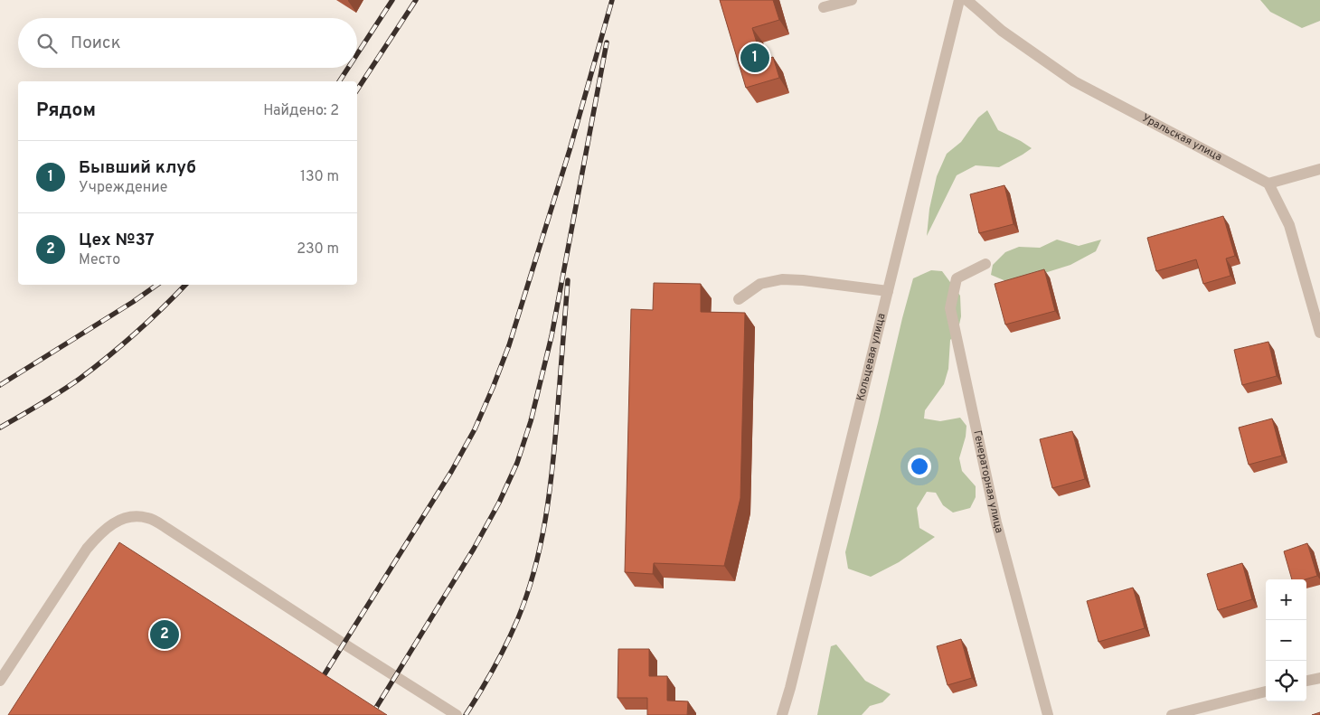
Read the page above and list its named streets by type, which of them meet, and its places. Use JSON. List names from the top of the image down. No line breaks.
{"streets":{"street":["Уральская улица","Кольцевая улица","Генераторная улица"]},"page":{"search":"Поиск","pins":["1","2"],"heading":["Рядом","Найдено: 2"],"list":[{"mark":"1","name":"Бывший клуб","note":"Учреждение","value":"130 m"},{"mark":"2","name":"Цех №37","note":"Место","value":"230 m"}],"map_buttons":["+","−"]}}
